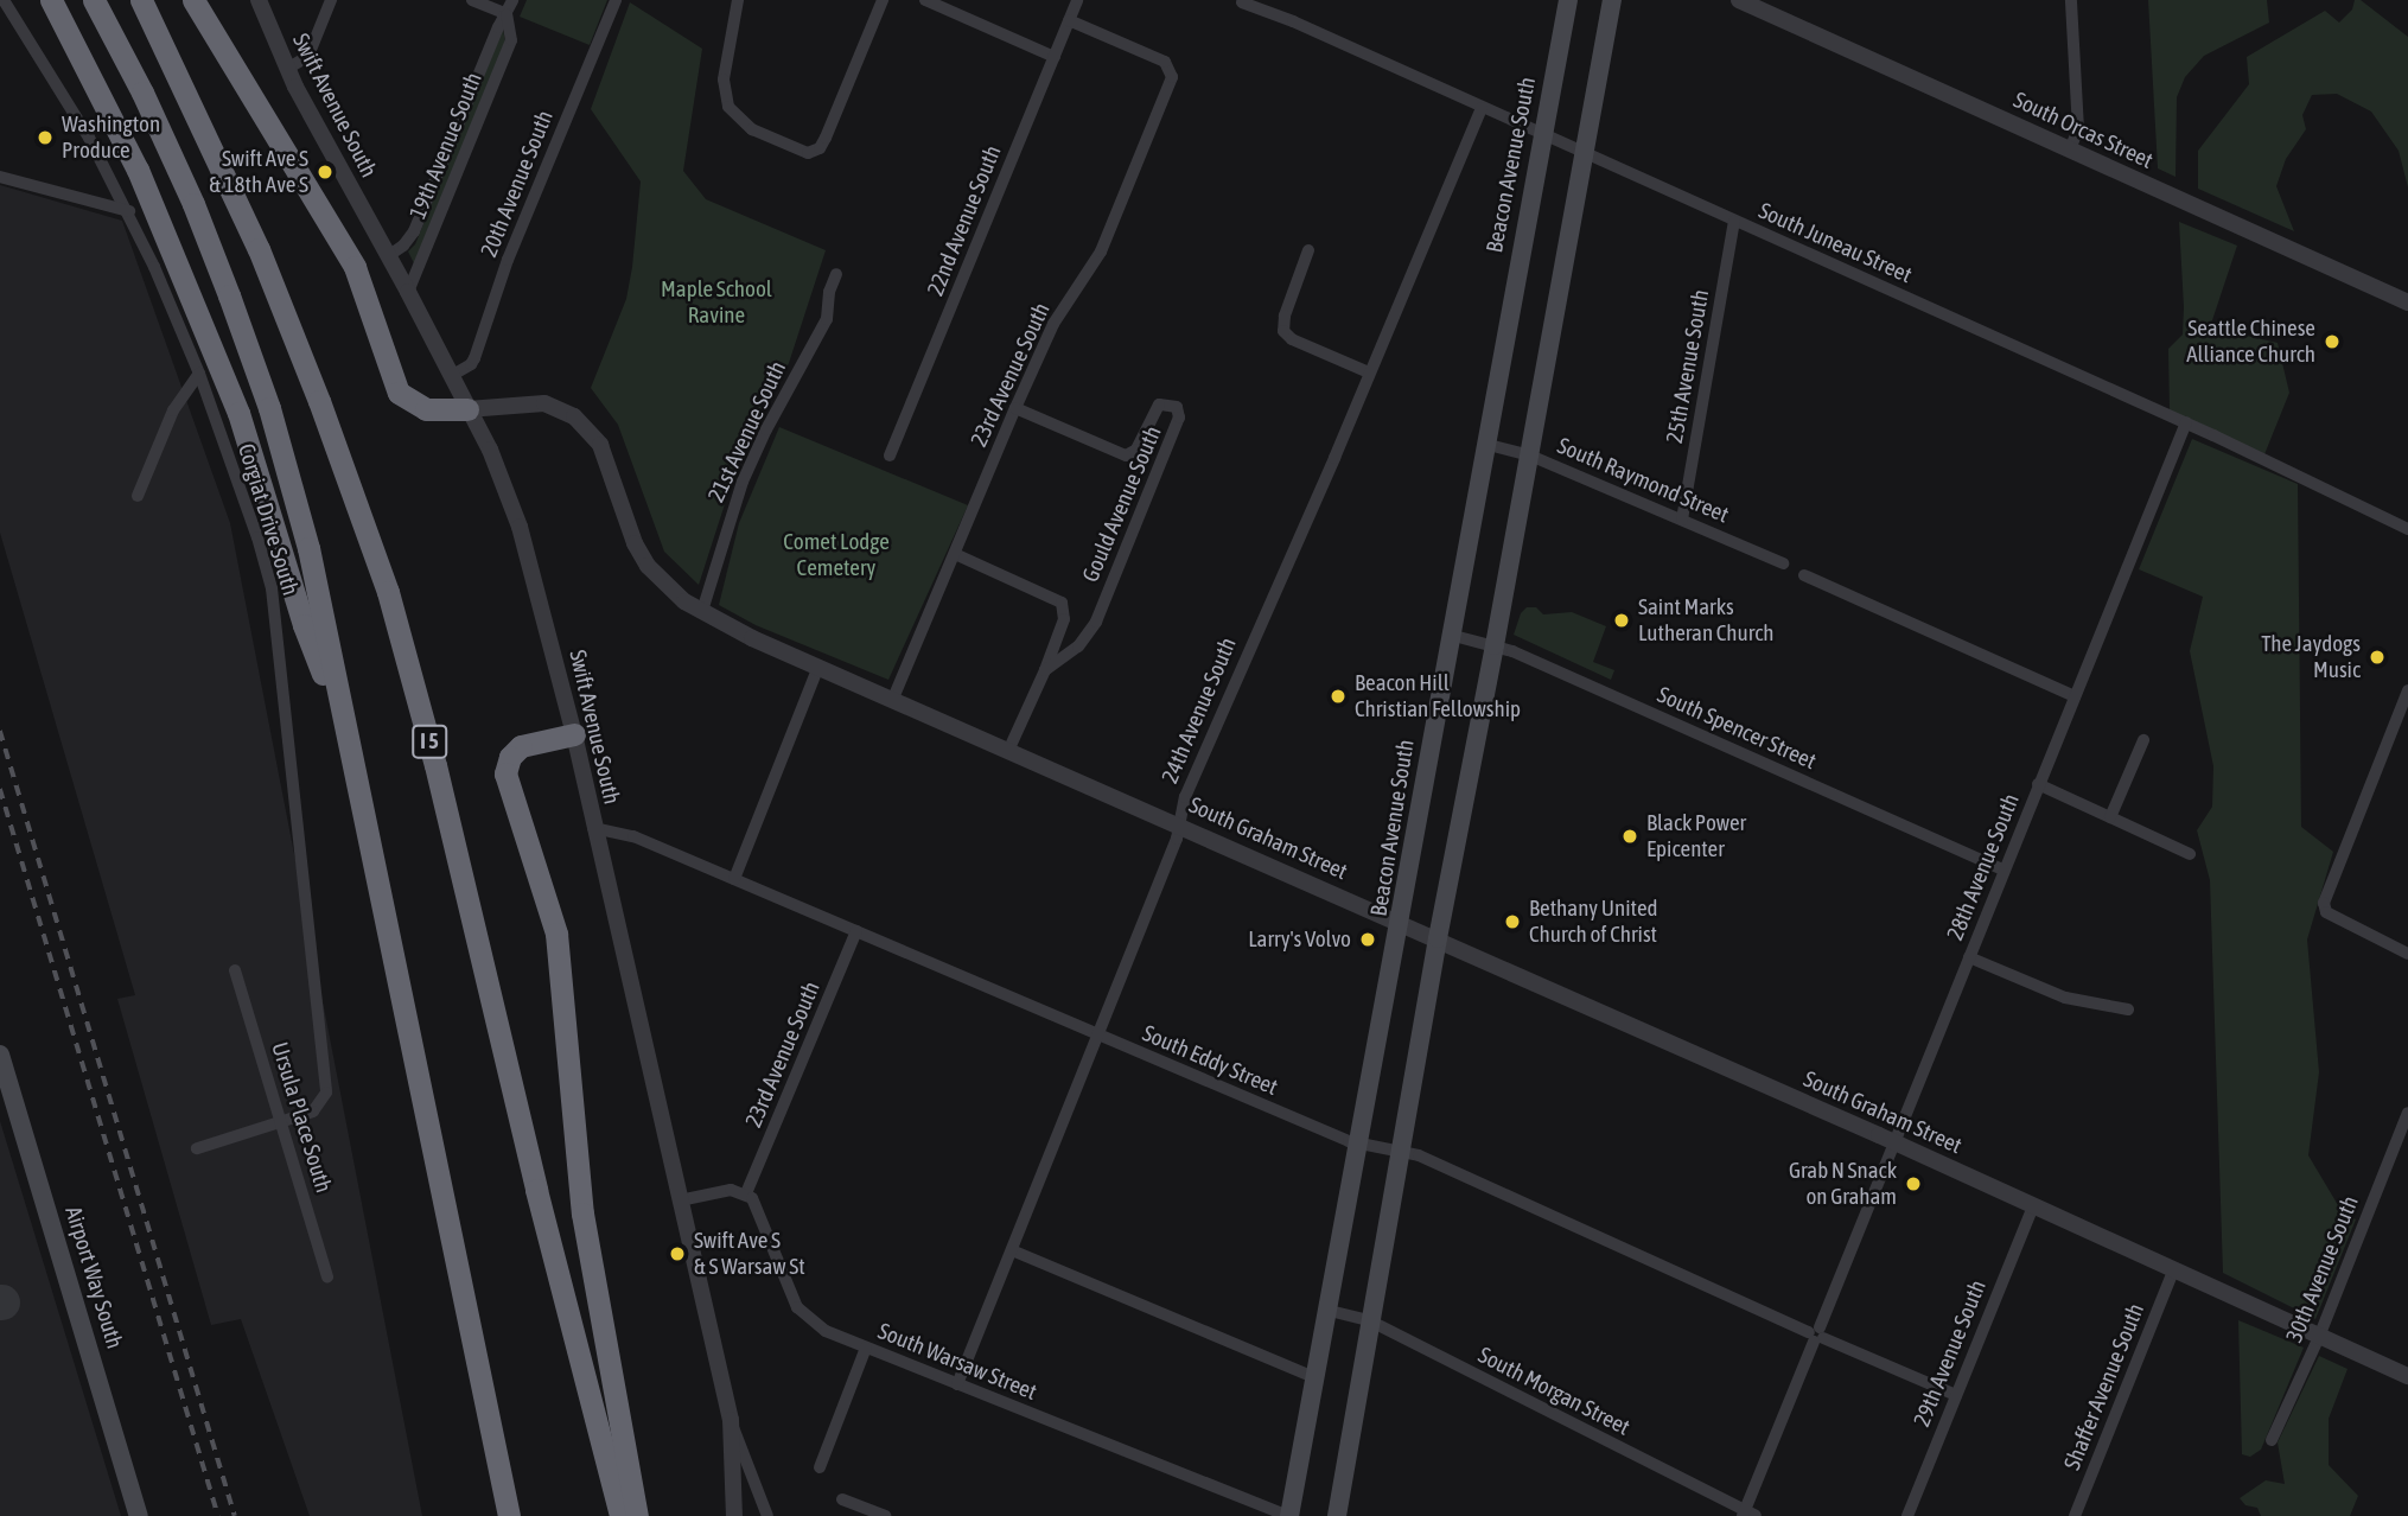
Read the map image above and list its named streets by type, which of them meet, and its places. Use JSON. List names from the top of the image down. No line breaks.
{"streets":{"highway":["I 5"],"main road":["Beacon Avenue South","Airport Way South"],"street":["Swift Avenue South","South Orcas Street","19th Avenue South","20th Avenue South","22nd Avenue South","South Juneau Street","25th Avenue South","23rd Avenue South","21st Avenue South","South Raymond Street","Gould Avenue South","Corgiat Drive South","24th Avenue South","South Spencer Street","South Graham Street","28th Avenue South","South Eddy Street","Ursula Place South","30th Avenue South","29th Avenue South","South Warsaw Street","Shaffer Avenue South","South Morgan Street"]},"crossings":[["Swift Avenue South","19th Avenue South"],["Swift Avenue South","20th Avenue South"],["Swift Avenue South","South Graham Street"],["Swift Avenue South","South Eddy Street"],["Beacon Avenue South","South Juneau Street"],["Beacon Avenue South","South Raymond Street"],["Beacon Avenue South","South Spencer Street"],["Beacon Avenue South","South Graham Street"],["Beacon Avenue South","South Eddy Street"],["Beacon Avenue South","South Warsaw Street"],["Beacon Avenue South","South Morgan Street"],["22nd Avenue South","23rd Avenue South"],["South Juneau Street","25th Avenue South"],["South Juneau Street","24th Avenue South"],["South Juneau Street","28th Avenue South"],["25th Avenue South","South Raymond Street"],["23rd Avenue South","Gould Avenue South"],["23rd Avenue South","South Graham Street"],["23rd Avenue South","South Eddy Street"],["23rd Avenue South","South Warsaw Street"],["21st Avenue South","South Graham Street"],["Gould Avenue South","South Graham Street"],["Corgiat Drive South","Ursula Place South"],["24th Avenue South","South Graham Street"],["24th Avenue South","South Eddy Street"],["24th Avenue South","South Warsaw Street"],["South Spencer Street","28th Avenue South"],["South Graham Street","28th Avenue South"],["South Graham Street","30th Avenue South"],["South Graham Street","29th Avenue South"],["South Graham Street","Shaffer Avenue South"],["28th Avenue South","South Eddy Street"],["28th Avenue South","South Morgan Street"],["South Eddy Street","29th Avenue South"]],"parks":["Maple School Ravine","Comet Lodge Cemetery"],"places":["Washington Produce","Swift Ave S & 18th Ave S","Seattle Chinese Alliance Church","Saint Marks Lutheran Church","The Jaydogs Music","Beacon Hill Christian Fellowship","Black Power Epicenter","Bethany United Church of Christ","Larry's Volvo","Grab N Snack on Graham","Swift Ave S & S Warsaw St"]}
